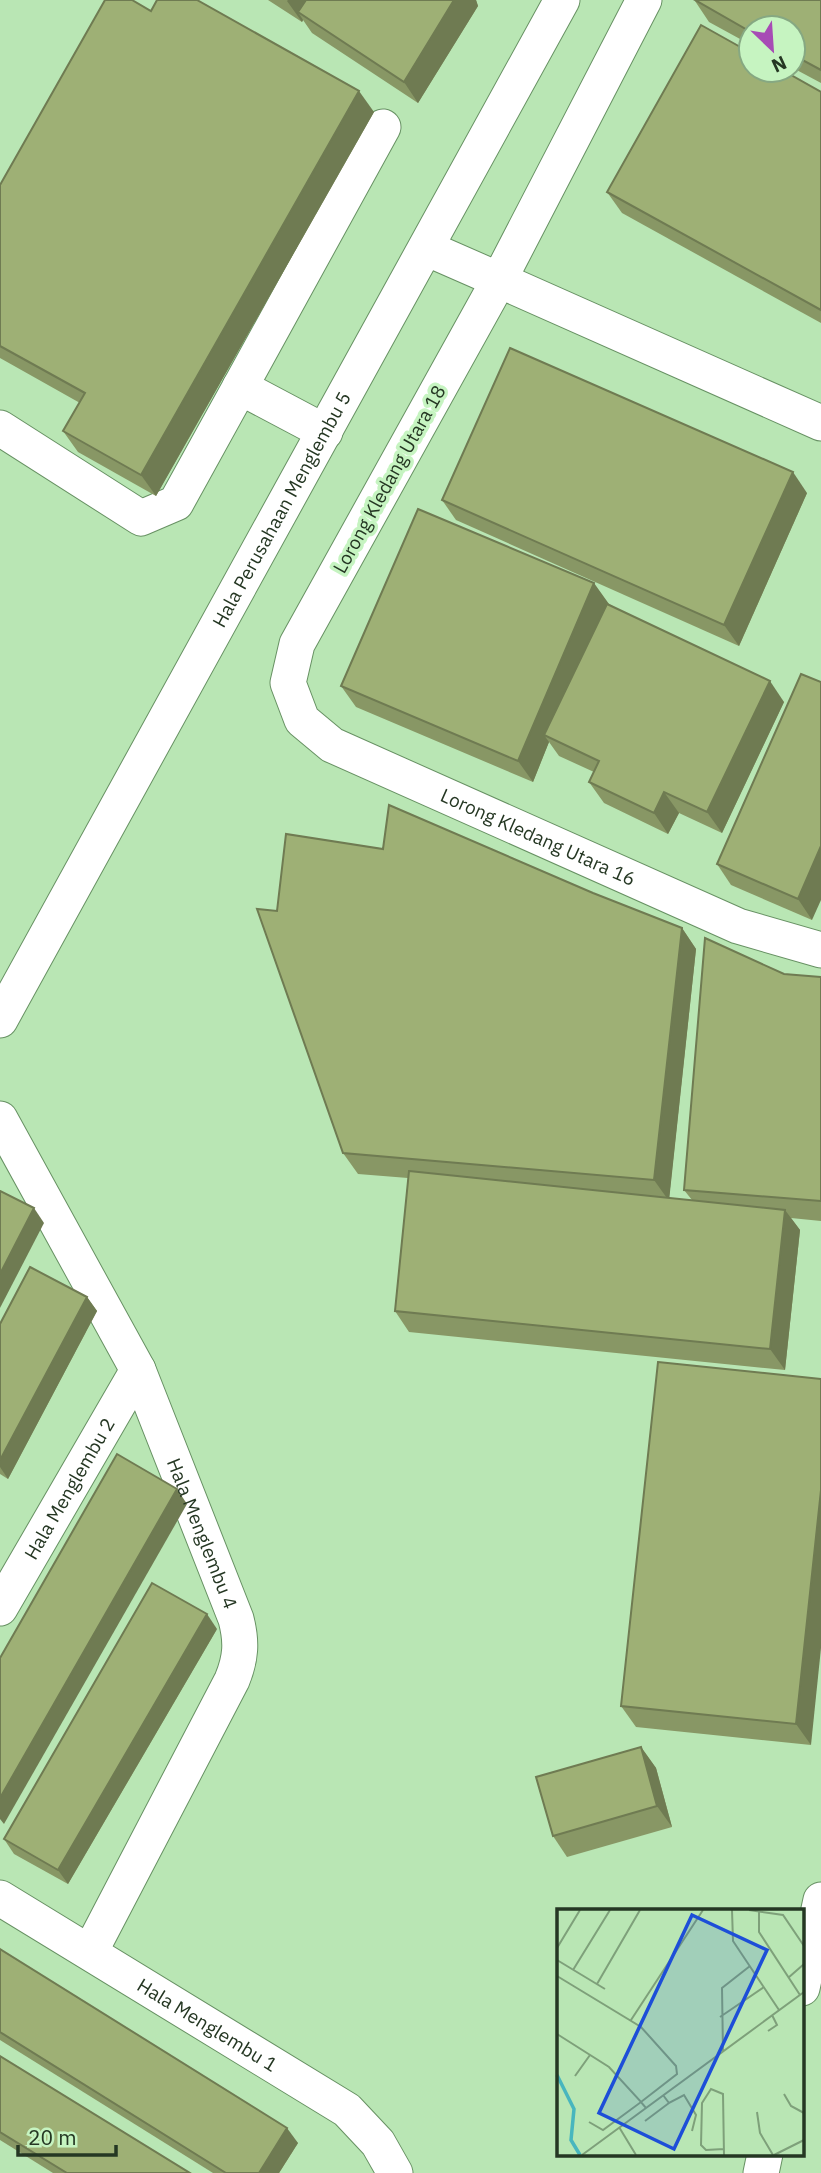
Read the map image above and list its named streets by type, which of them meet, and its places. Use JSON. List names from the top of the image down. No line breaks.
{"streets":{"street":["Lorong Kledang Utara 18","Hala Perusahaan Menglembu 5","Lorong Kledang Utara 16","Hala Menglembu 2","Hala Menglembu 4","Hala Menglembu 1"]},"crossings":[["Lorong Kledang Utara 18","Lorong Kledang Utara 16"],["Hala Menglembu 2","Hala Menglembu 4"],["Hala Menglembu 4","Hala Menglembu 1"]],"scale_bar":"20 m","north":"bottom right"}
